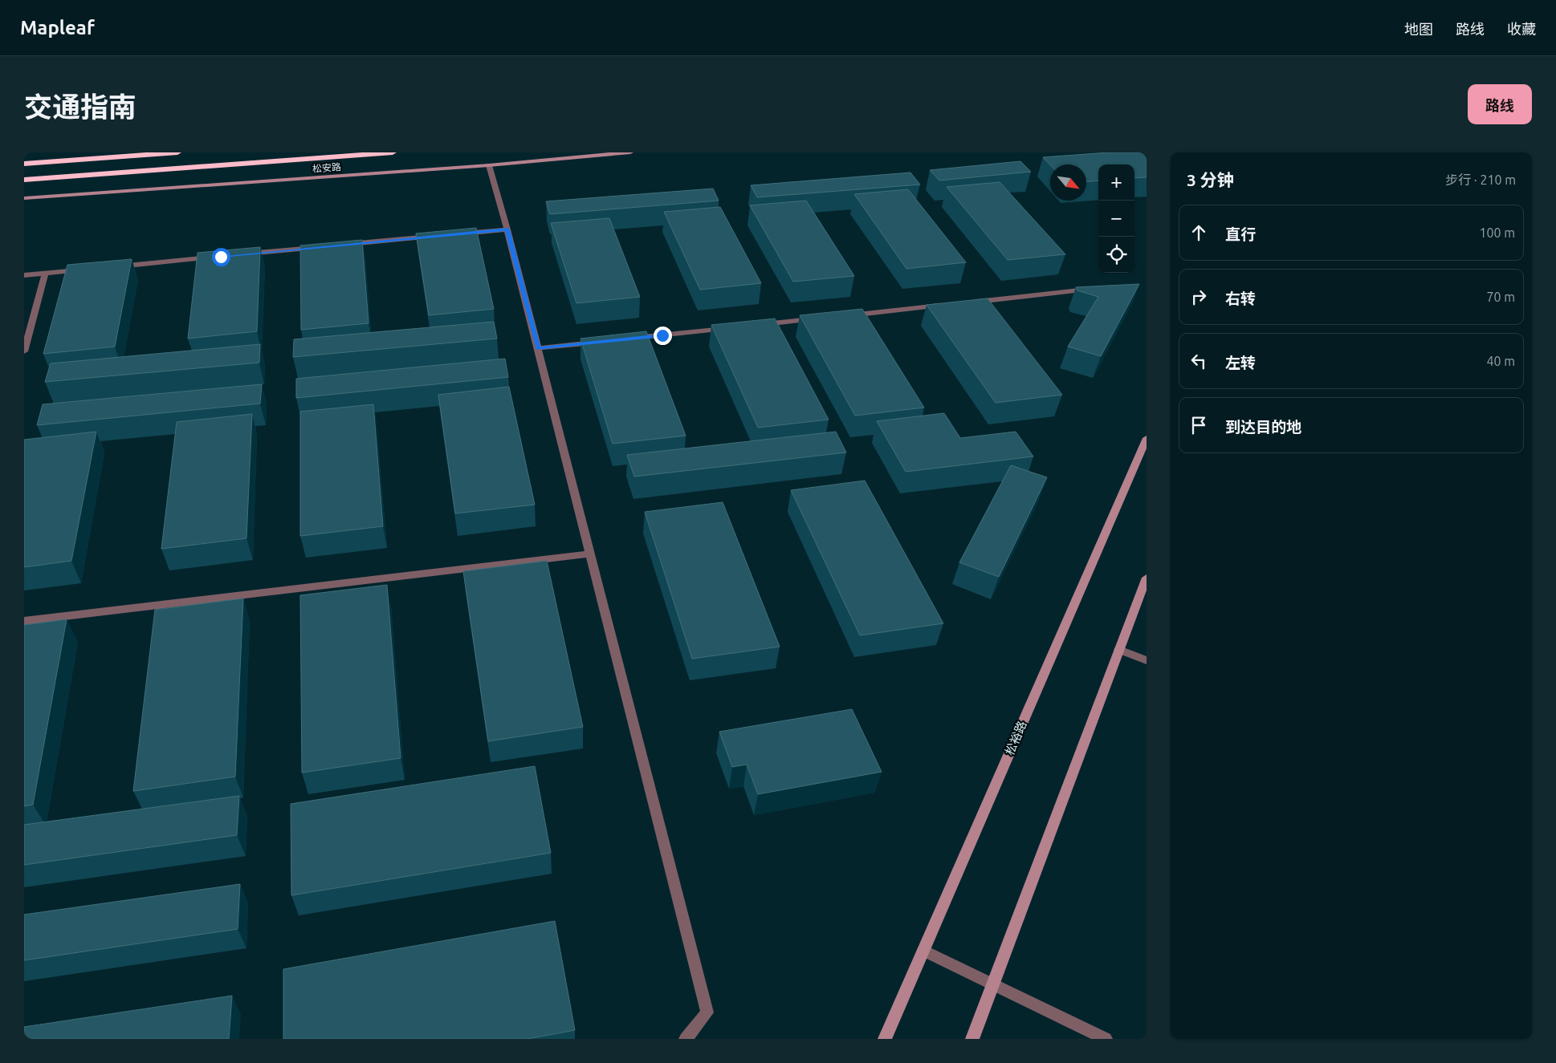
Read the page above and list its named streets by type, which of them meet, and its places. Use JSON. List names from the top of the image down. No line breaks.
{"streets":{"street":["松安路","松裕路"]},"north":"bottom right","page":{"header":"Mapleaf","nav":["地图","路线","收藏"],"title":"交通指南","buttons":"路线","heading":["3 分钟","步行 · 210 m"],"map_buttons":["+","−"],"list":[["直行","100 m"],["右转","70 m"],["左转","40 m"],"到达目的地"]}}
